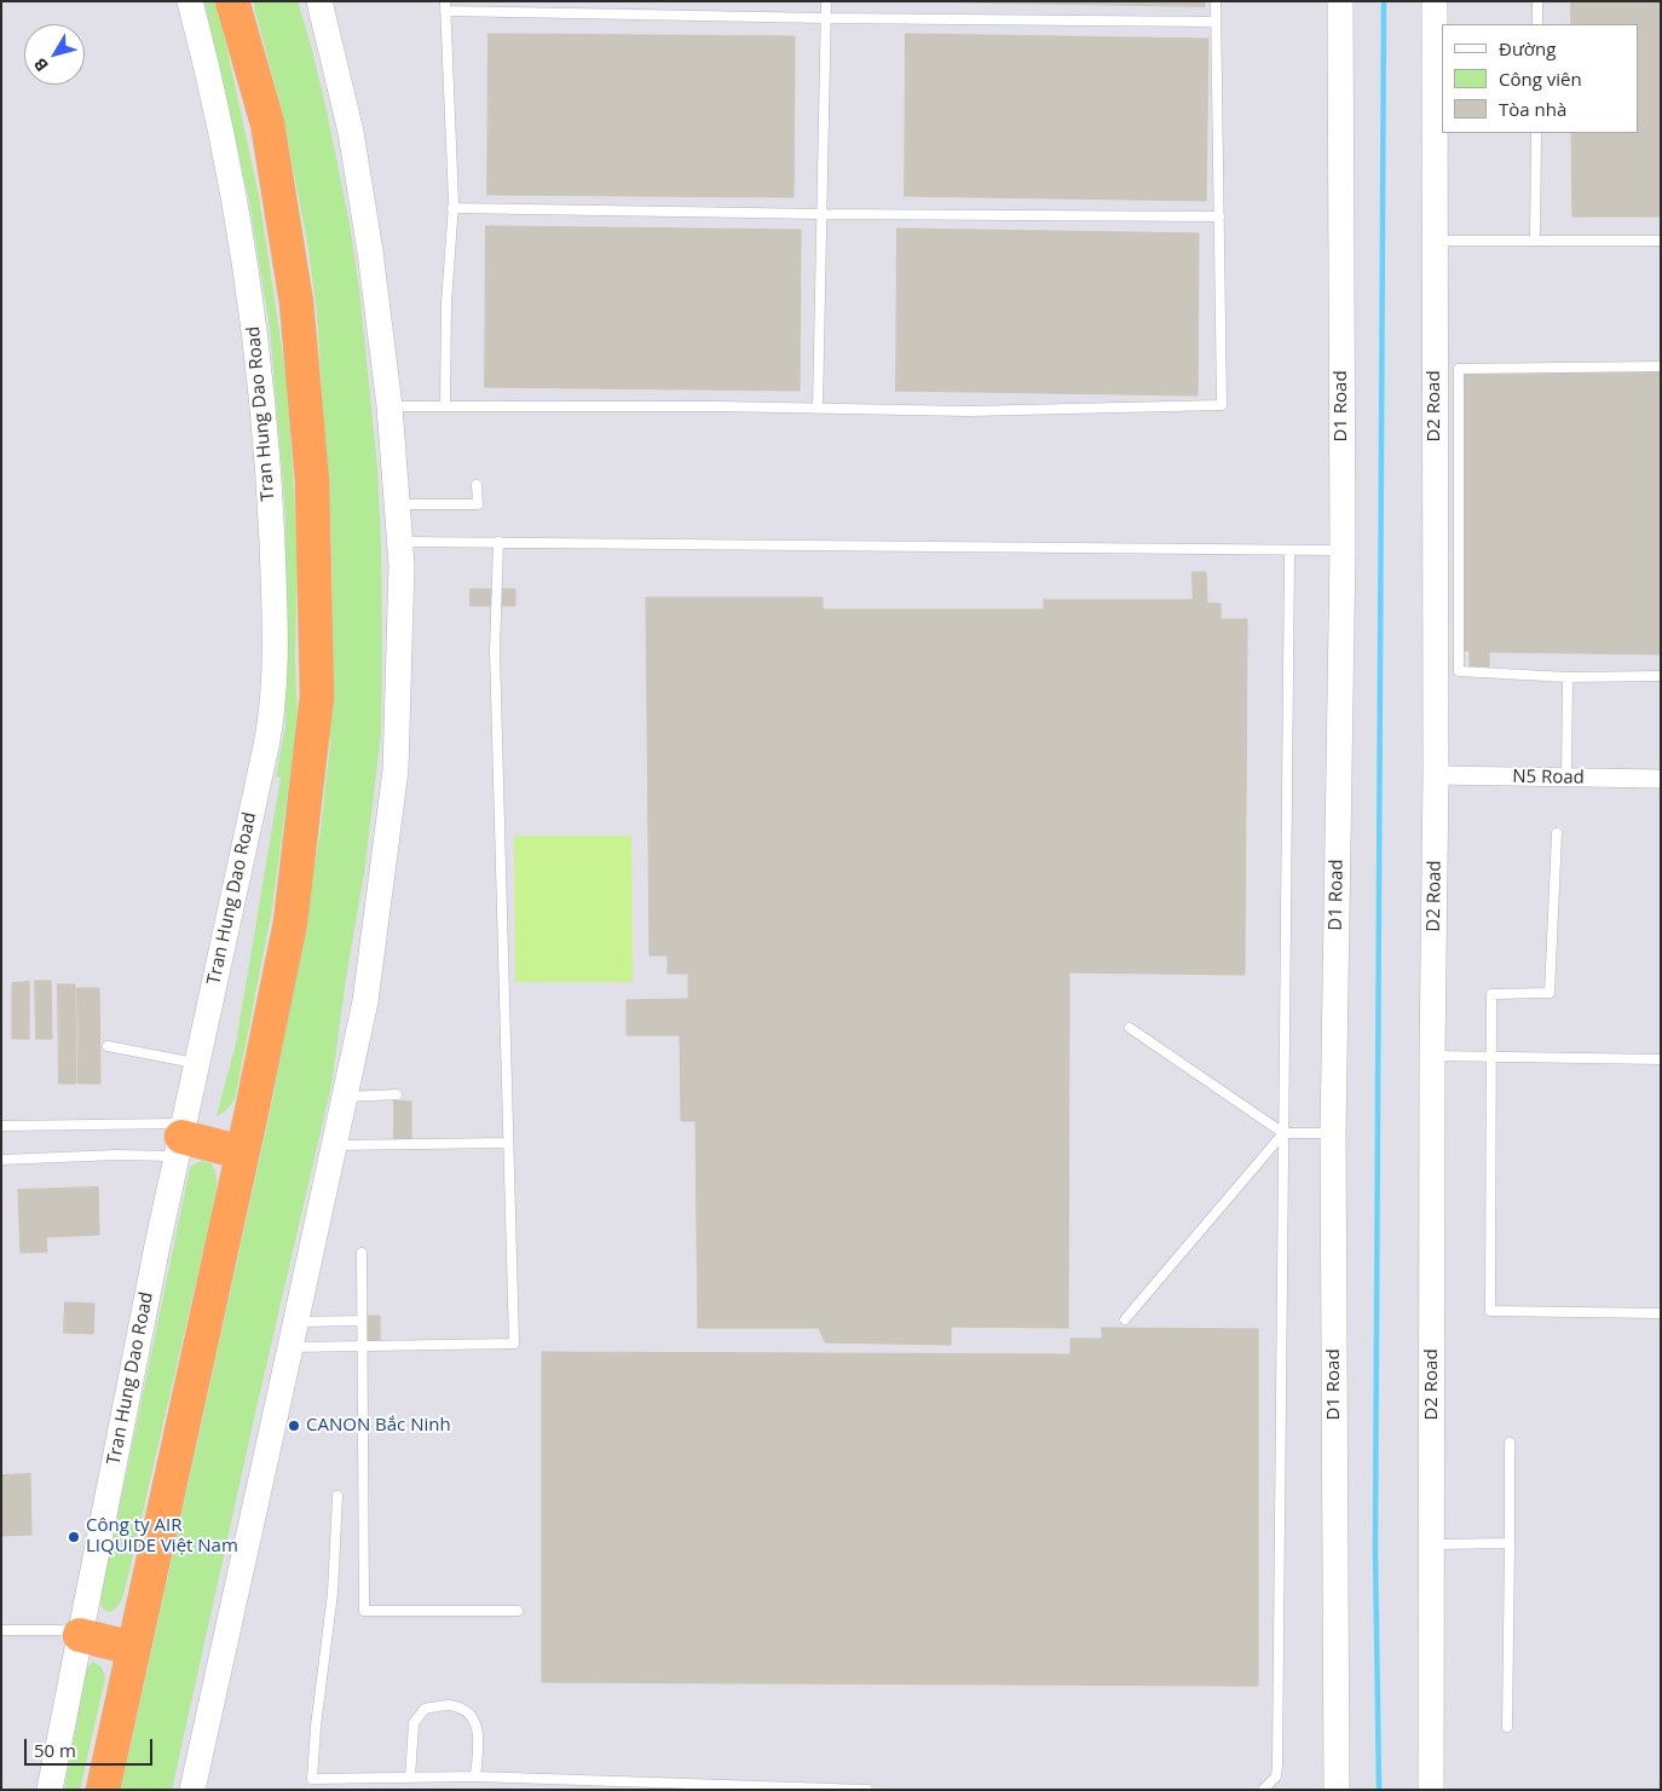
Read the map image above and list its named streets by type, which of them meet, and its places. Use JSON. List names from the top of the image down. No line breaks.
{"streets":{"main road":["D1 Road","D2 Road","Tran Hung Dao Road"],"street":["N5 Road"]},"crossings":[["D2 Road","N5 Road"]],"places":["CANON Bắc Ninh","Công ty AIR LIQUIDE Việt Nam"],"legend":["Đường","Công viên","Tòa nhà"],"scale_bar":"50 m","north":"bottom left"}
